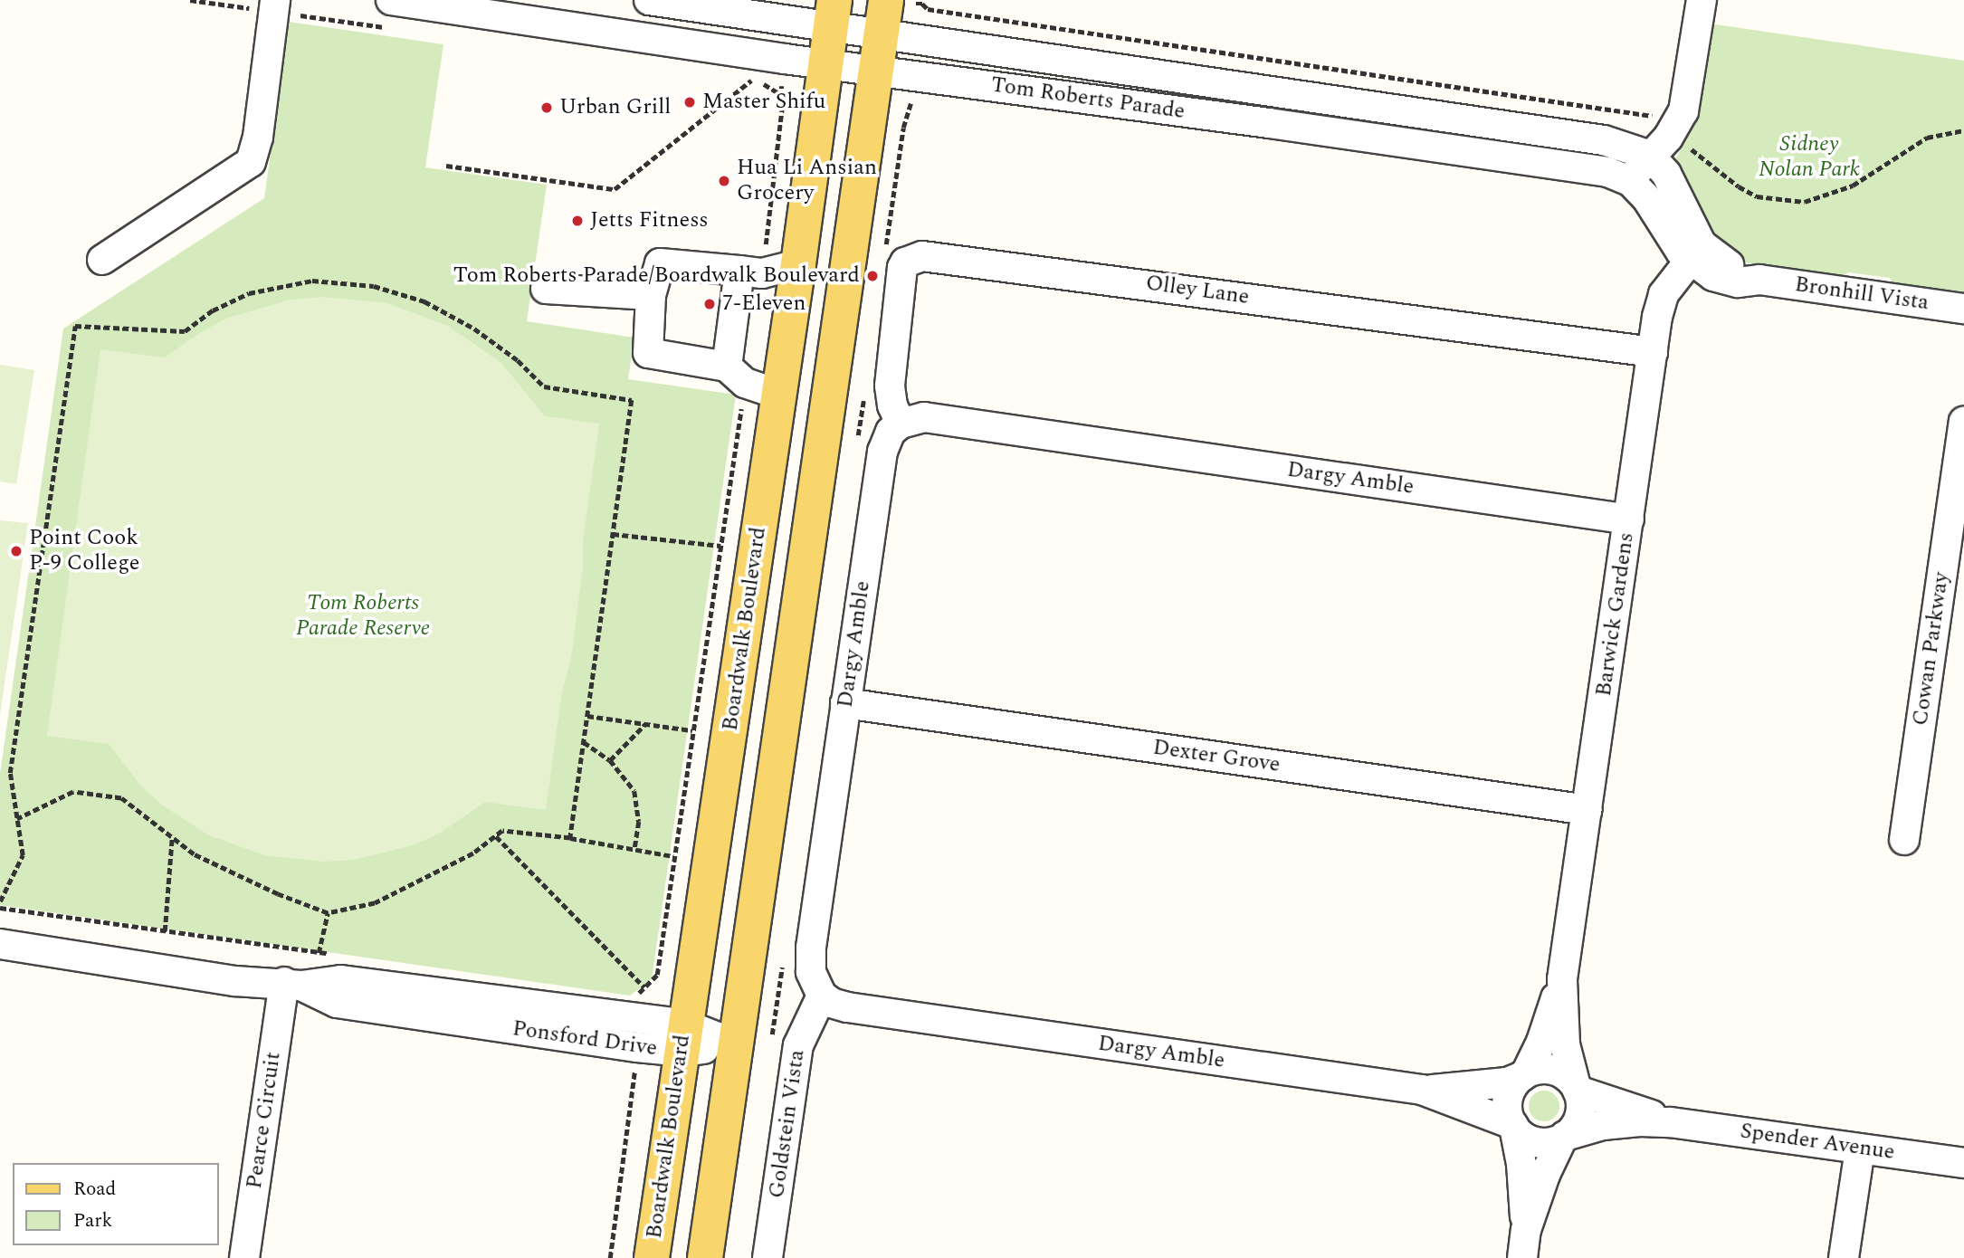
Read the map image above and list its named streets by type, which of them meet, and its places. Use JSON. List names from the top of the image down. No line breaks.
{"streets":{"main road":["Boardwalk Boulevard"],"street":["Tom Roberts Parade","Olley Lane","Bronhill Vista","Dargy Amble","Barwick Gardens","Cowan Parkway","Dexter Grove","Ponsford Drive","Pearce Circuit","Goldstein Vista","Spender Avenue"]},"crossings":[["Tom Roberts Parade","Bronhill Vista"],["Tom Roberts Parade","Boardwalk Boulevard"],["Olley Lane","Dargy Amble"],["Olley Lane","Barwick Gardens"],["Bronhill Vista","Barwick Gardens"],["Dargy Amble","Barwick Gardens"],["Dargy Amble","Dexter Grove"],["Dargy Amble","Goldstein Vista"],["Dargy Amble","Spender Avenue"],["Barwick Gardens","Dexter Grove"],["Barwick Gardens","Spender Avenue"],["Boardwalk Boulevard","Ponsford Drive"],["Ponsford Drive","Pearce Circuit"]],"parks":["Sidney Nolan Park","Tom Roberts Parade Reserve"],"places":["Master Shifu","Urban Grill","Hua Li Ansian Grocery","Jetts Fitness","Tom Roberts Parade/Boardwalk Boulevard","7-Eleven","Point Cook P-9 College"],"legend":["Road","Park"]}
